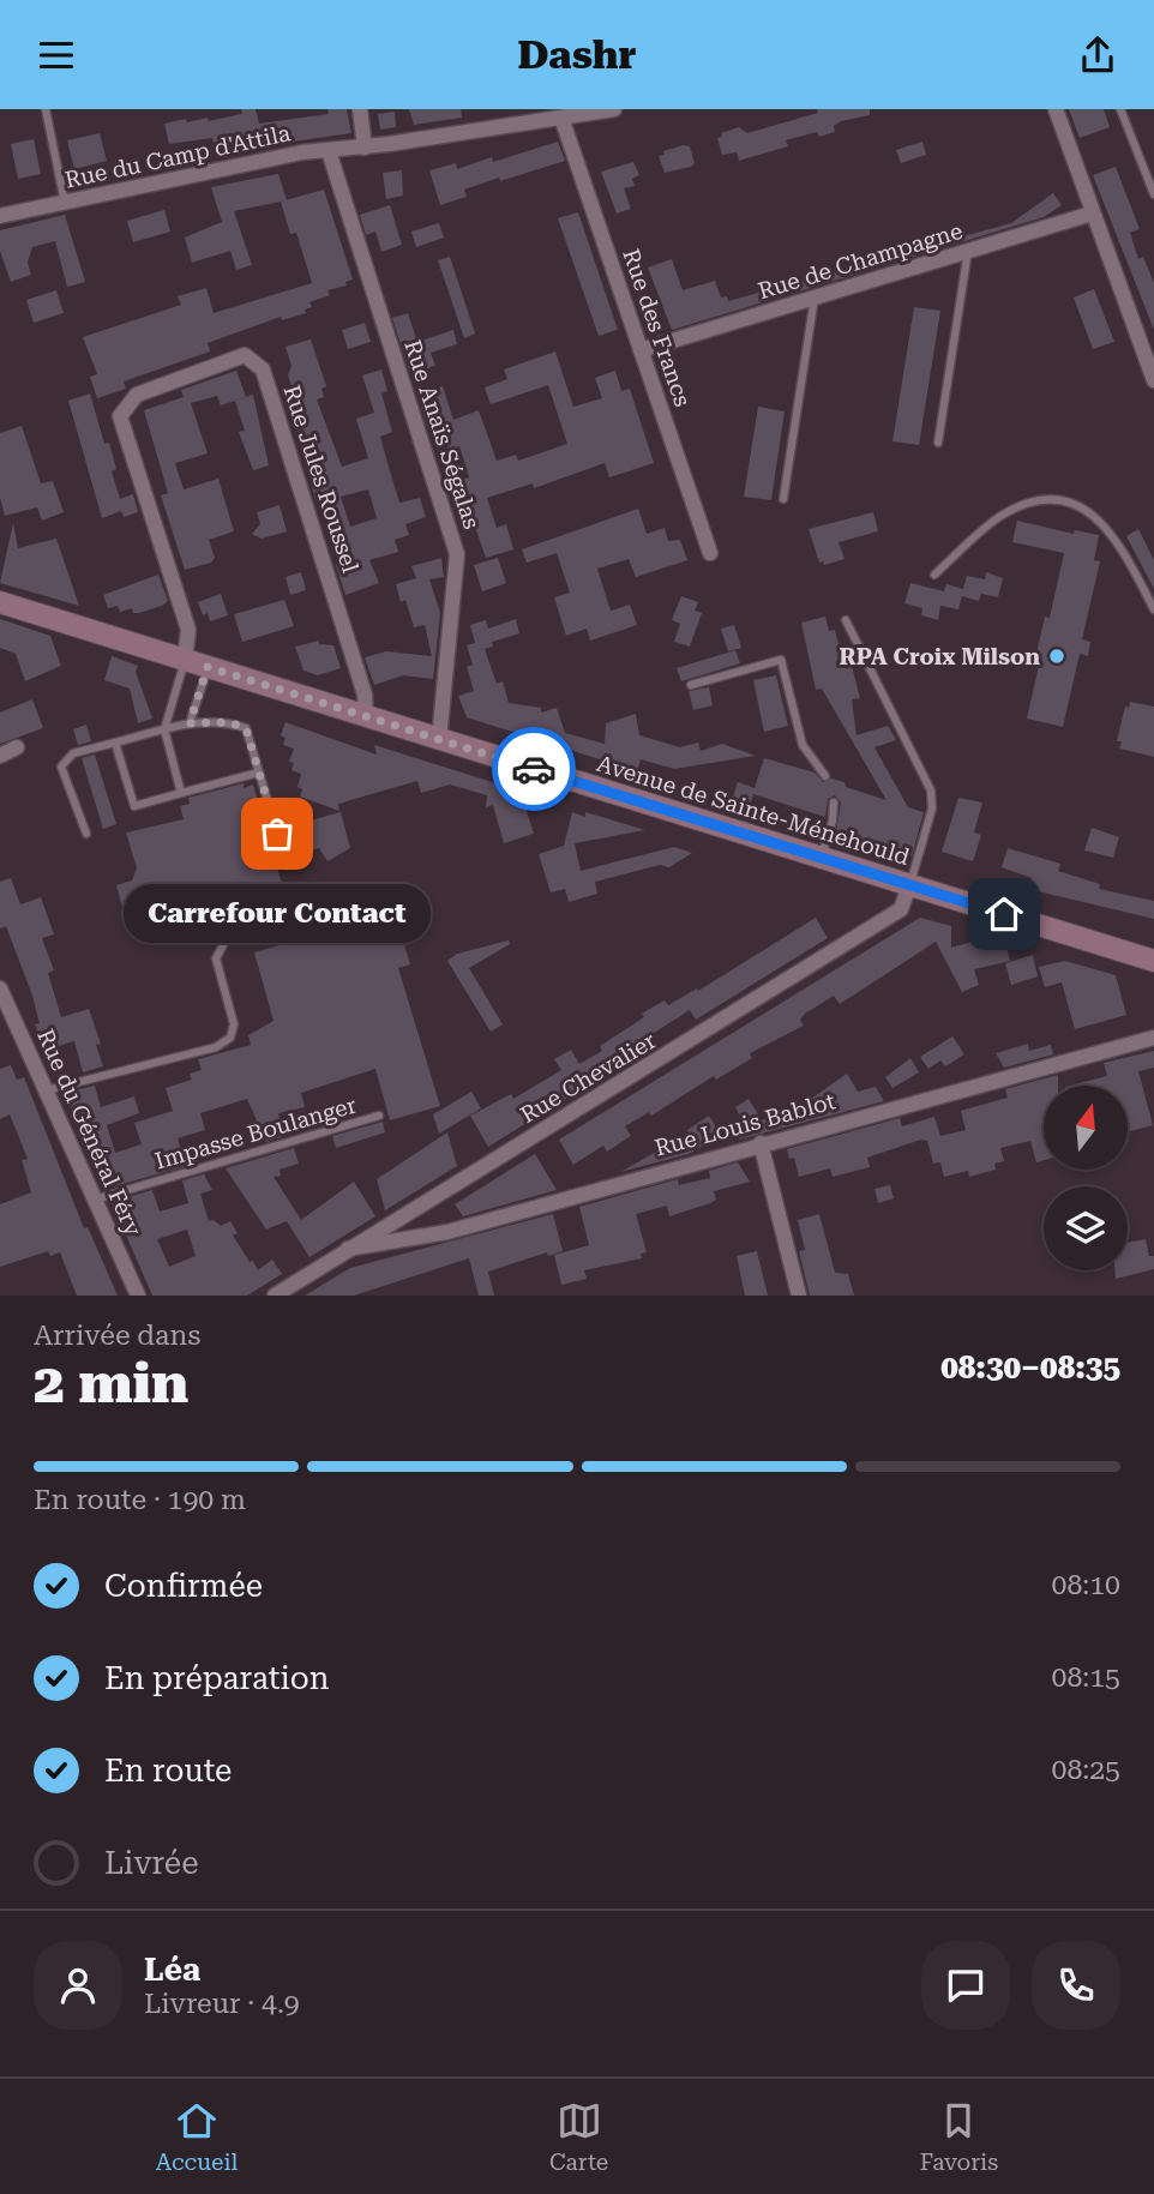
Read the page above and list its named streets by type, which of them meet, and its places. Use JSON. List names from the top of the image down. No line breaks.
{"streets":{"main road":["Avenue de Sainte-Ménehould"],"street":["Rue du Camp d'Attila","Rue de Champagne","Rue des Francs","Rue Anaïs Ségalas","Rue Jules Roussel","Rue Chevalier","Rue Louis Bablot","Rue du Général Féry"],"lane":["Impasse Boulanger"]},"crossings":[["Rue du Camp d'Attila","Rue des Francs"],["Rue du Camp d'Attila","Rue Anaïs Ségalas"],["Rue de Champagne","Rue des Francs"],["Rue Anaïs Ségalas","Avenue de Sainte-Ménehould"],["Rue Jules Roussel","Avenue de Sainte-Ménehould"],["Avenue de Sainte-Ménehould","Rue Chevalier"],["Rue Chevalier","Rue Louis Bablot"],["Rue du Général Féry","Impasse Boulanger"]],"places":["RPA Croix Milson","Carrefour Contact"],"north":"top","page":{"header":"Dashr","bubble":"Carrefour Contact","heading":["2 min","Arrivée dans","08:30–08:35"],"panel":["Léa","Livreur · 4.9"],"bar":"En route · 190 m","list":[["Confirmée","08:10"],["En préparation","08:15"],["En route","08:25"],"Livrée"],"tabs":["Accueil","Carte","Favoris"]}}
